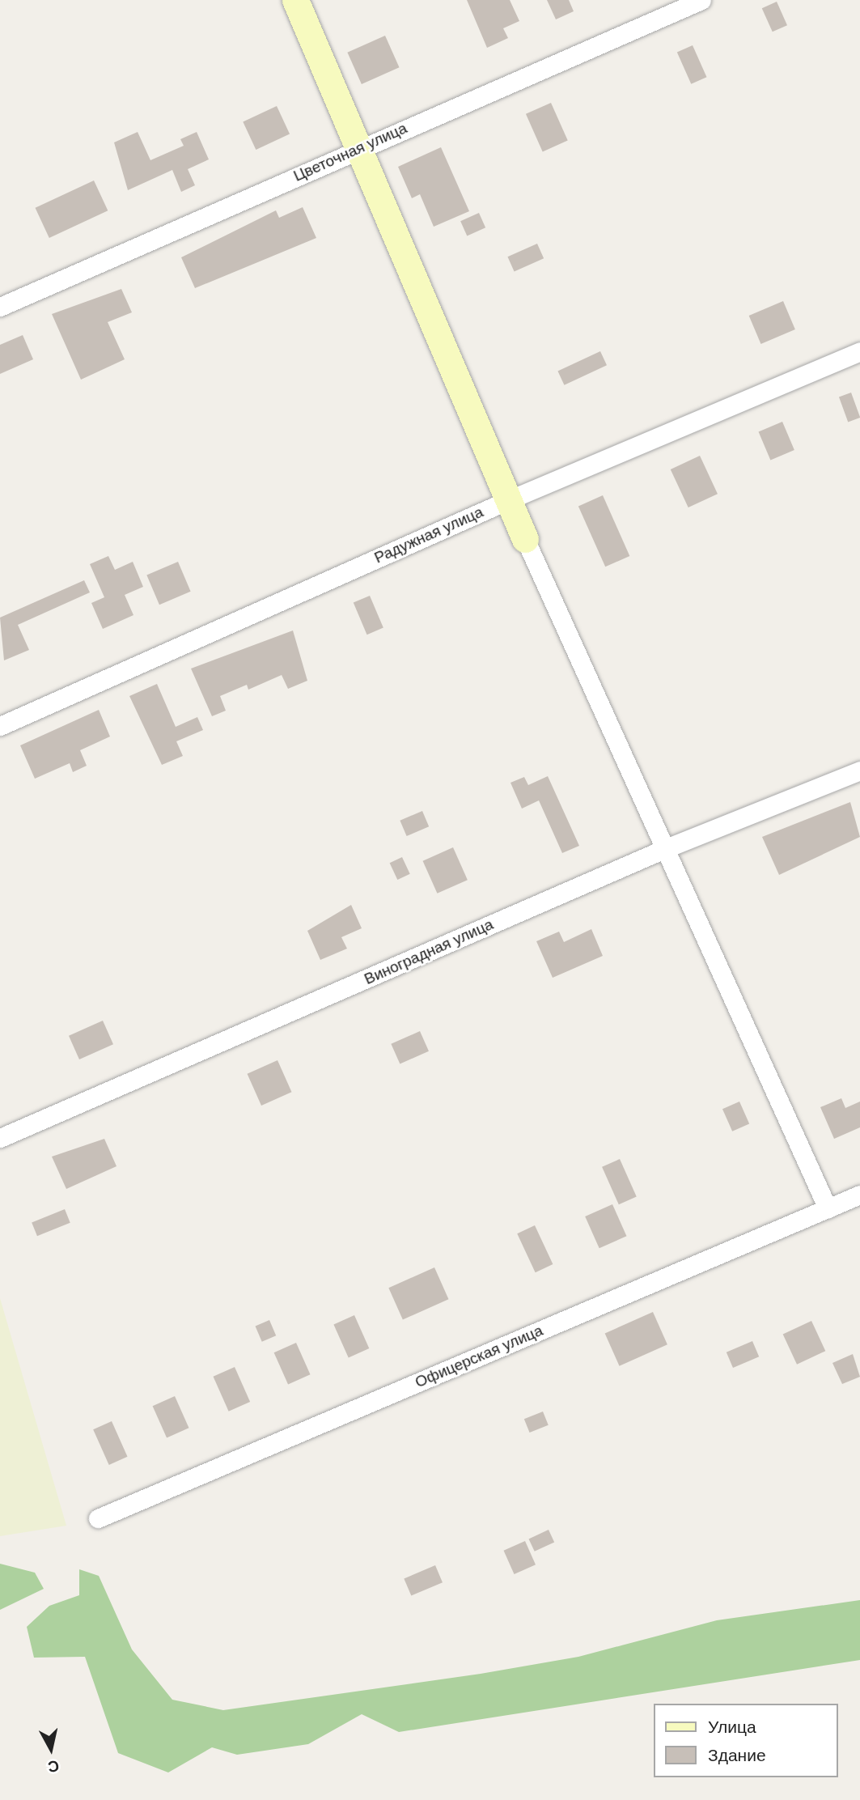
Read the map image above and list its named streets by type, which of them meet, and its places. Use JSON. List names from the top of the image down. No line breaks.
{"streets":{"street":["Цветочная улица","Радужная улица","Виноградная улица","Офицерская улица"]},"legend":["Улица","Здание"],"north":"bottom"}
